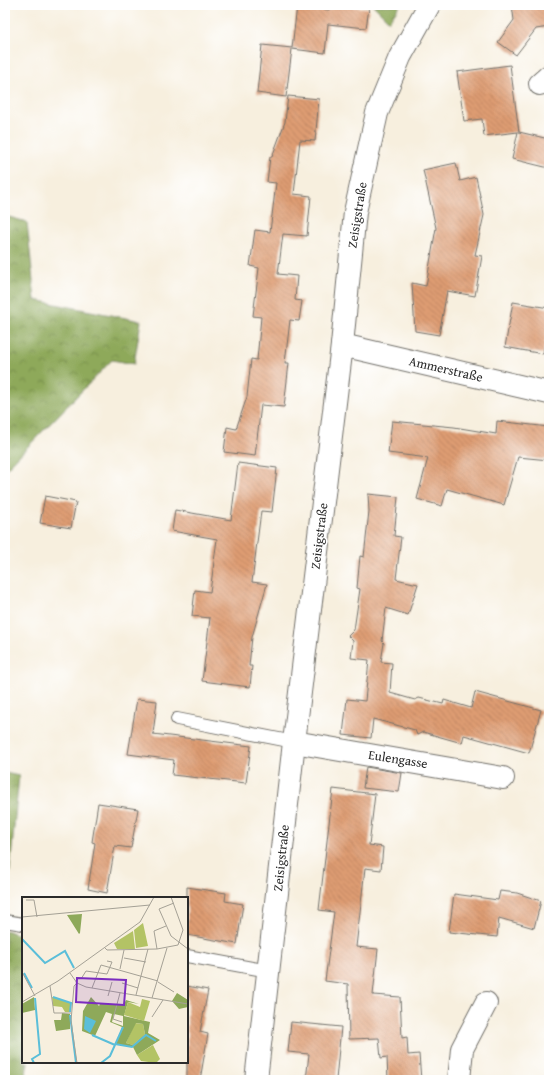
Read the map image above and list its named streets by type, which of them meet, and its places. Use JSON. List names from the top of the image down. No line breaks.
{"streets":{"street":["Zeisigstraße","Ammerstraße","Eulengasse"]},"crossings":[["Zeisigstraße","Ammerstraße"],["Zeisigstraße","Eulengasse"]]}
